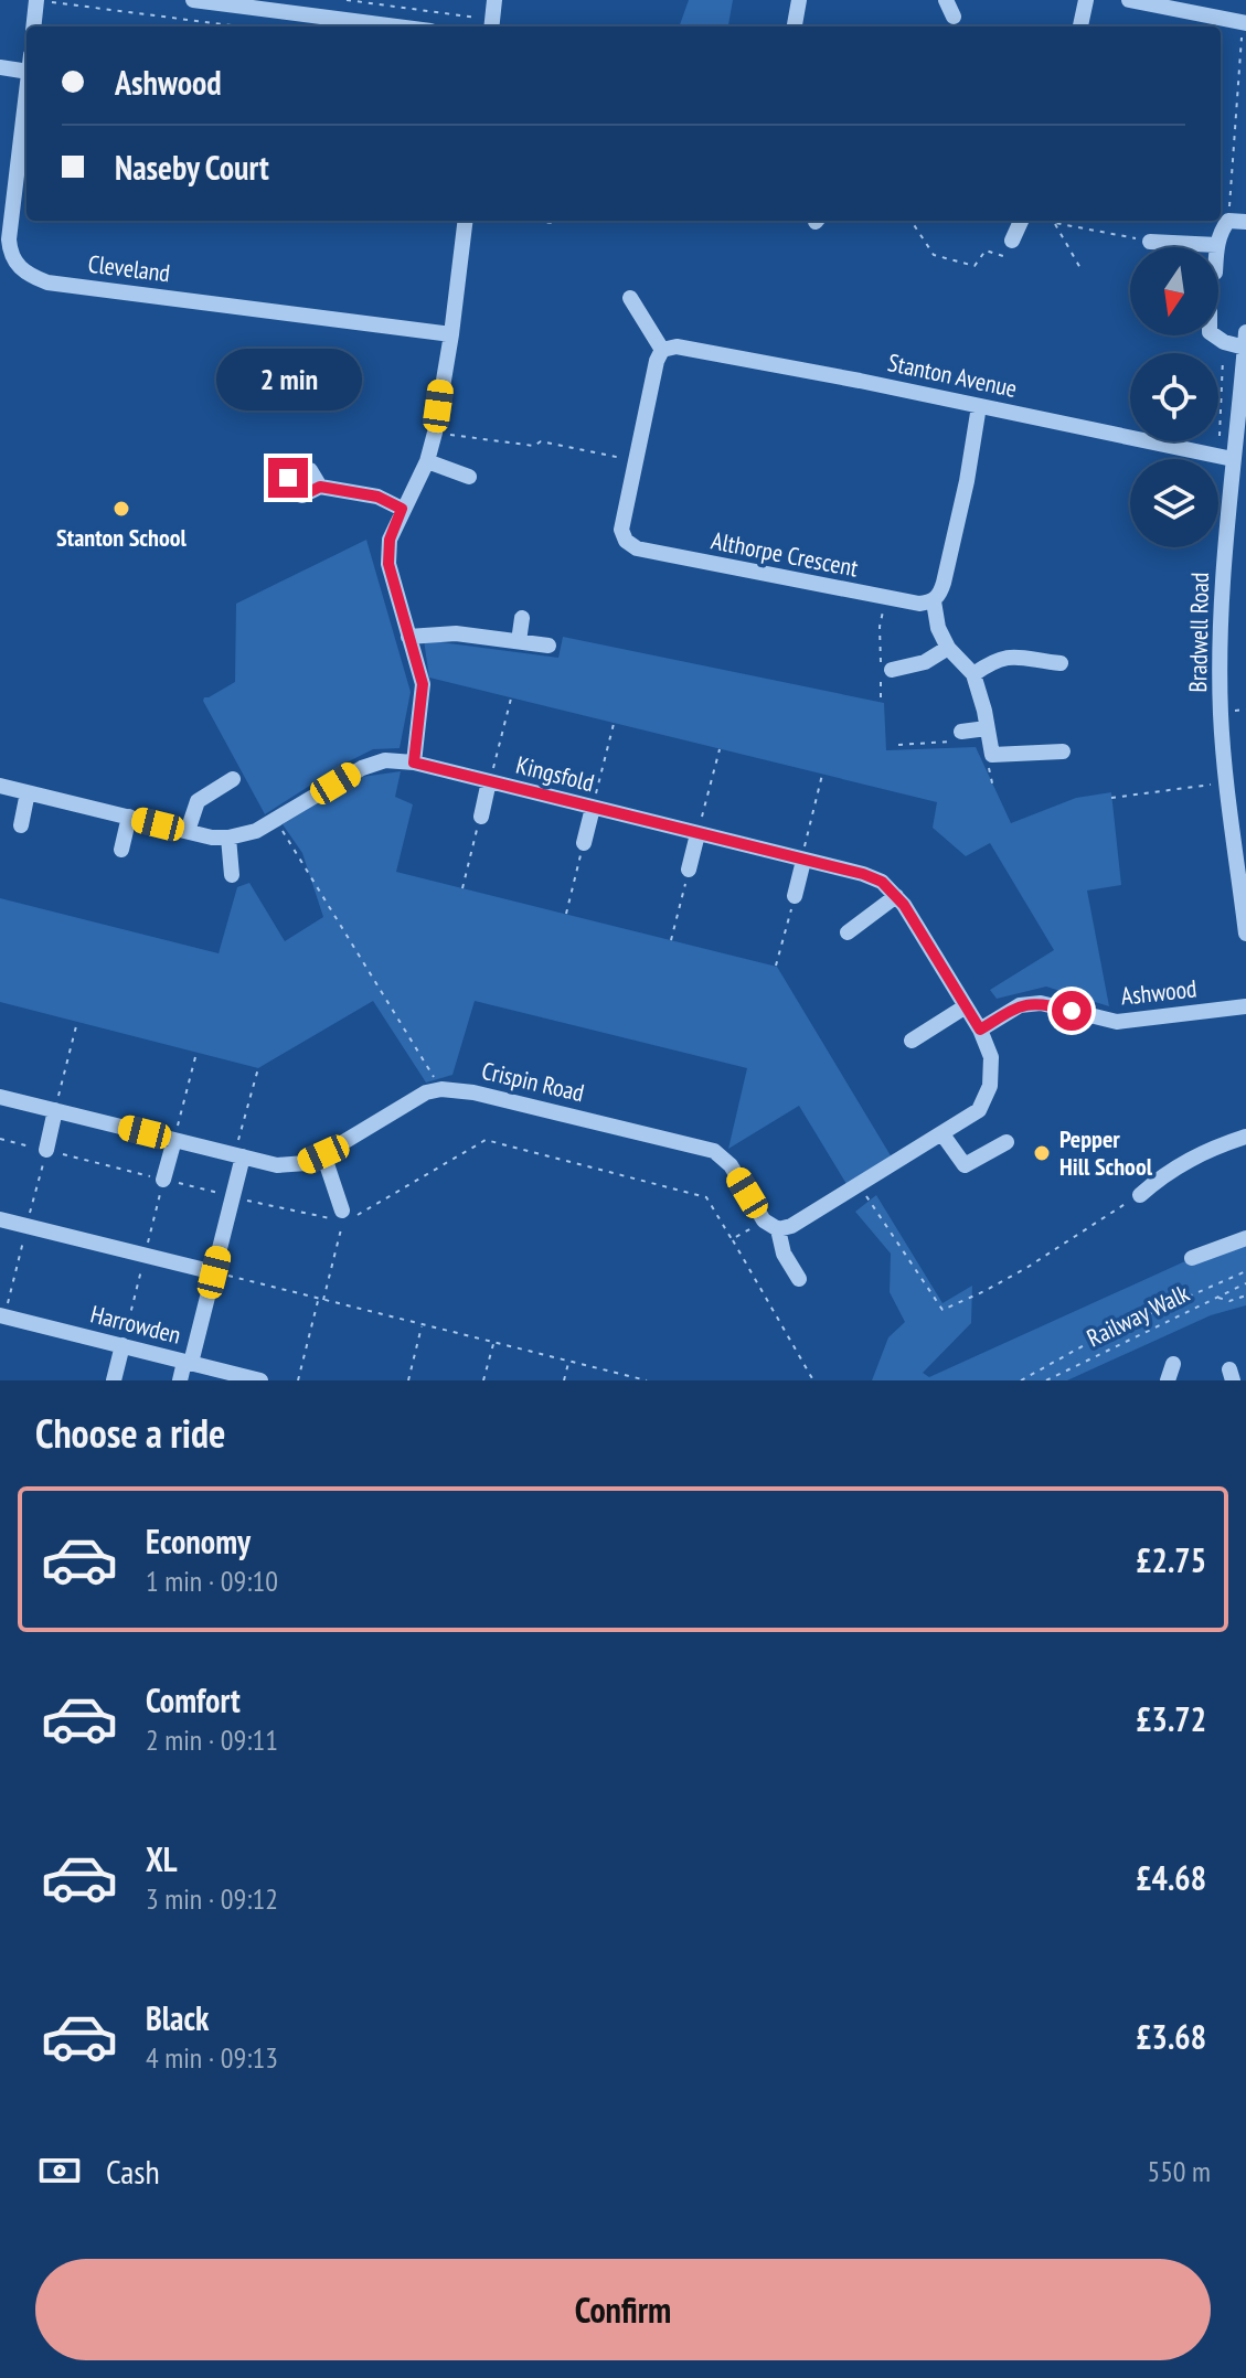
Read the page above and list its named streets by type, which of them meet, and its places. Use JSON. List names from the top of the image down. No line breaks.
{"streets":{"street":["Cleveland","Stanton Avenue","Althorpe Crescent","Bradwell Road","Kingsfold","Ashwood","Crispin Road","Harrowden"],"path":["Railway Walk"]},"crossings":[["Stanton Avenue","Althorpe Crescent"],["Stanton Avenue","Bradwell Road"],["Kingsfold","Ashwood"]],"places":["Stanton School","Pepper Hill School"],"north":"bottom","page":{"banner":["Ashwood","Naseby Court"],"bubble":"2 min","heading":"Choose a ride","list":[{"name":"Economy","note":"1 min · 09:10","value":"£2.75"},{"name":"Comfort","note":"2 min · 09:11","value":"£3.72"},{"name":"XL","note":"3 min · 09:12","value":"£4.68"},{"name":"Black","note":"4 min · 09:13","value":"£3.68"}],"pay":["Cash","550 m"],"buttons":"Confirm"}}
